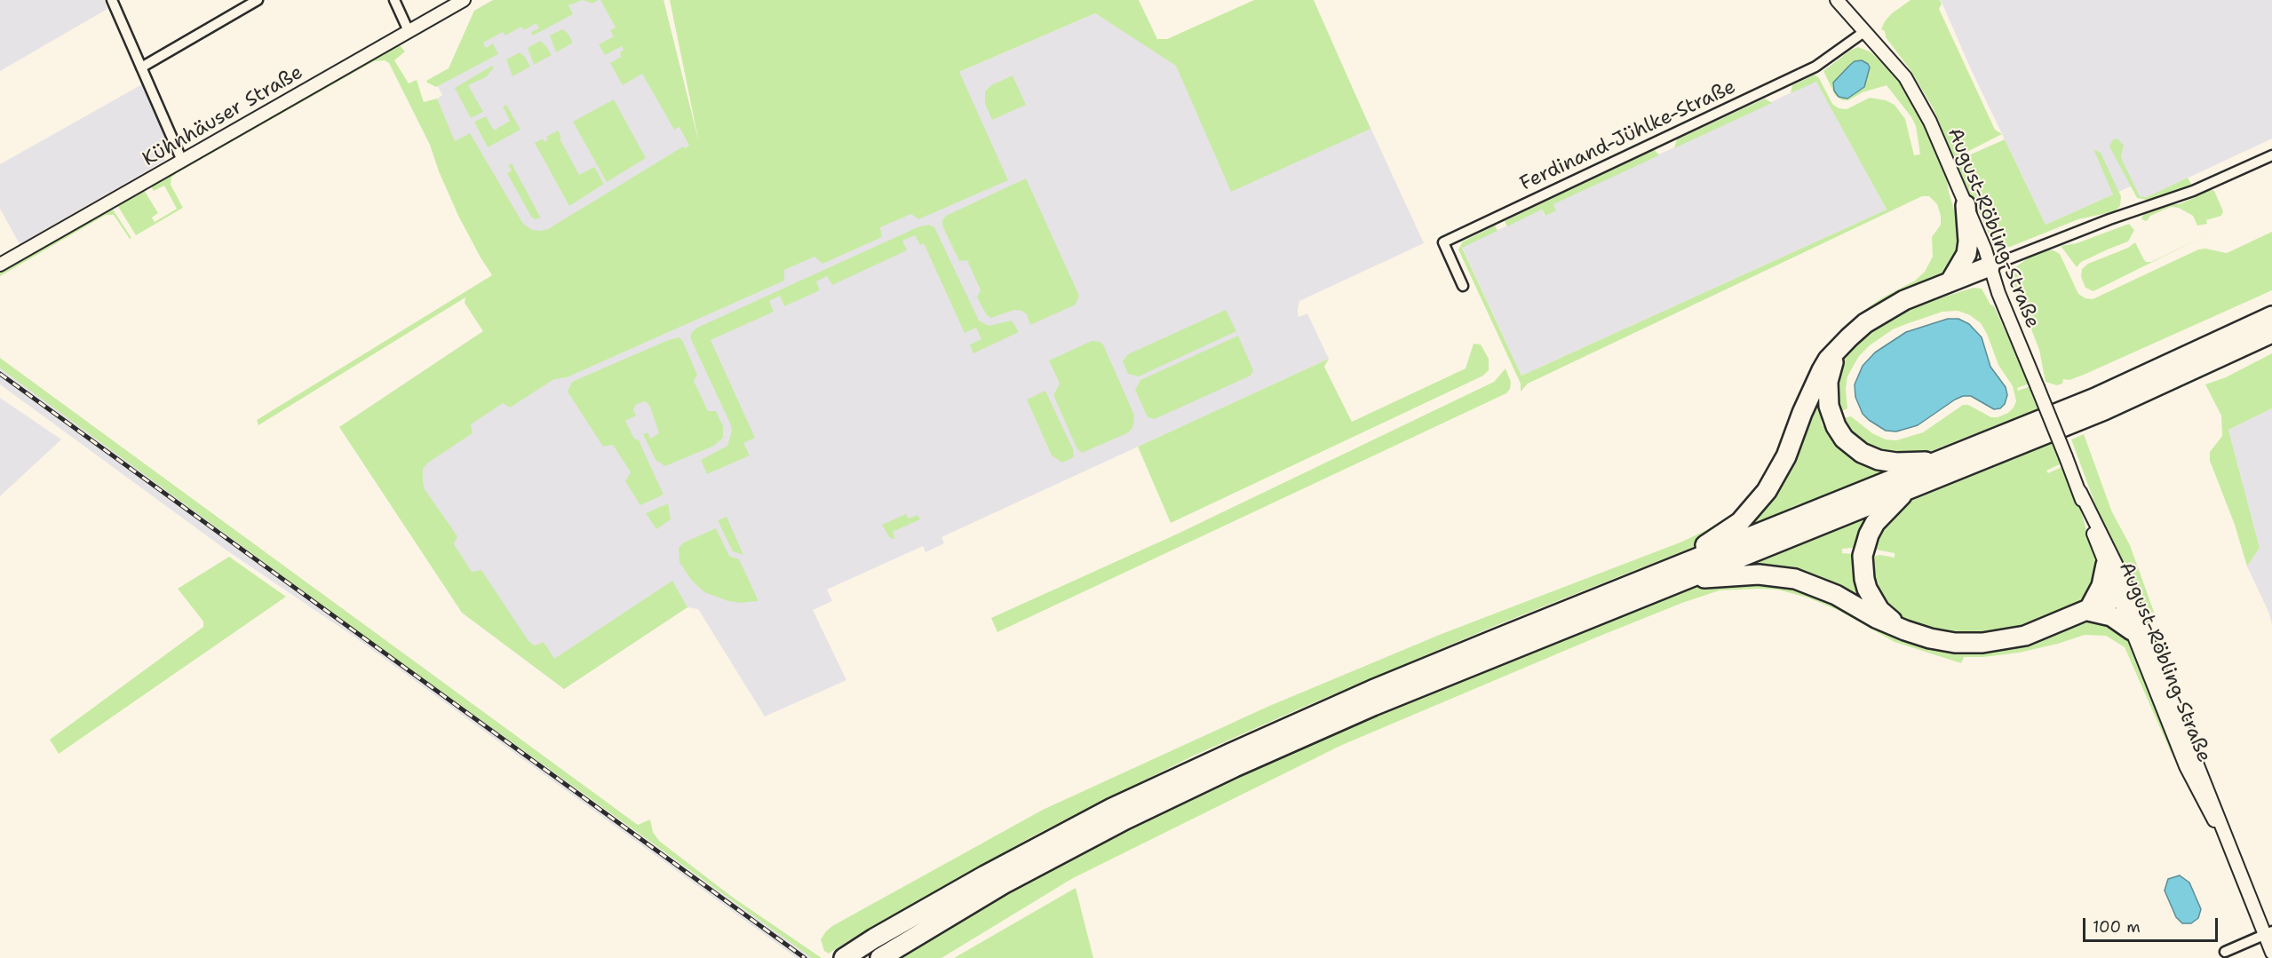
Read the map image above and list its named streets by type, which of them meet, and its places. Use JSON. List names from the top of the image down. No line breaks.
{"streets":{"street":["Kühnhäuser Straße","Ferdinand-Jühlke-Straße","August-Röbling-Straße"]},"crossings":[["Ferdinand-Jühlke-Straße","August-Röbling-Straße"]],"scale_bar":"100 m"}
